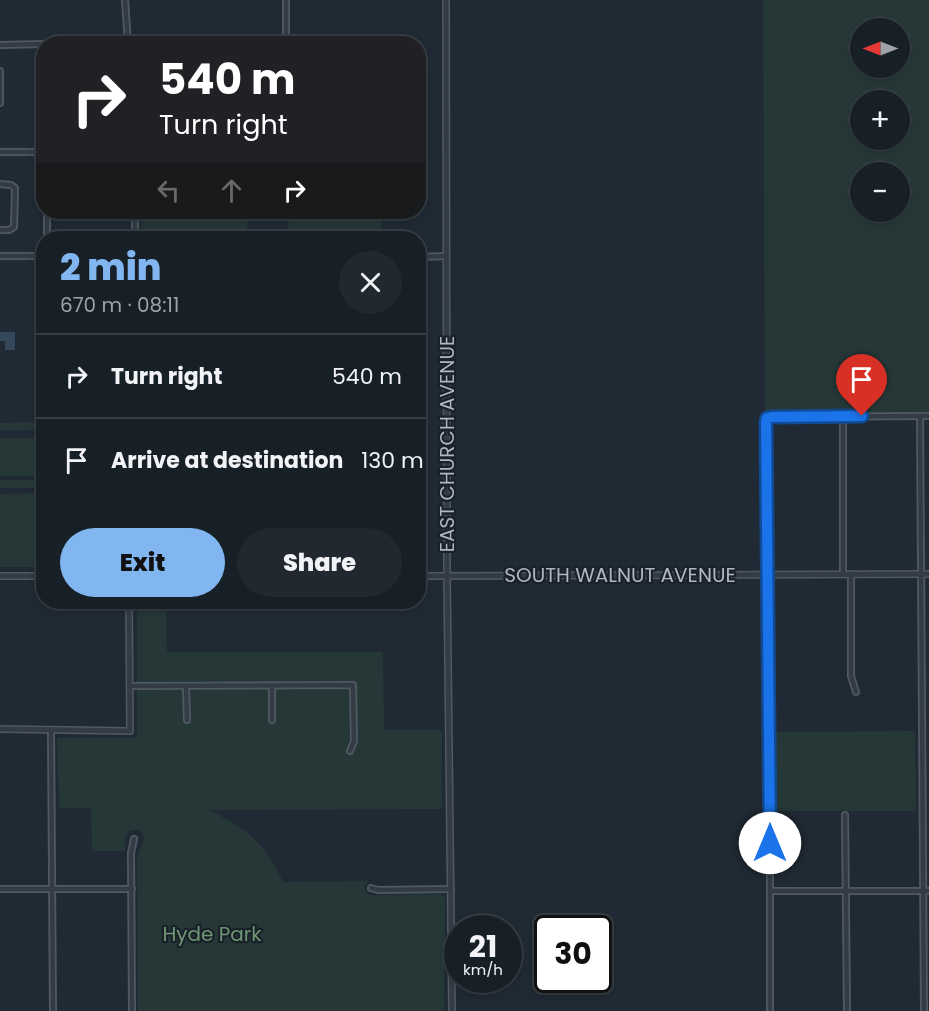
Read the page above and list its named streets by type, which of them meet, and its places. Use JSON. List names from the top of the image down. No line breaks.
{"streets":{"street":["EAST CHURCH AVENUE","SOUTH WALNUT AVENUE"]},"crossings":[["EAST CHURCH AVENUE","SOUTH WALNUT AVENUE"]],"parks":["Hyde Park"],"north":"left","page":{"map_buttons":["+","−"],"turn":["540 m","Turn right"],"heading":["2 min","670 m · 08:11"],"list":[{"name":"Turn right","value":"540 m"},{"name":"Arrive at destination","value":"130 m"}],"buttons":["Exit","Share"],"speed":"21 km/h","limit":"30"}}
